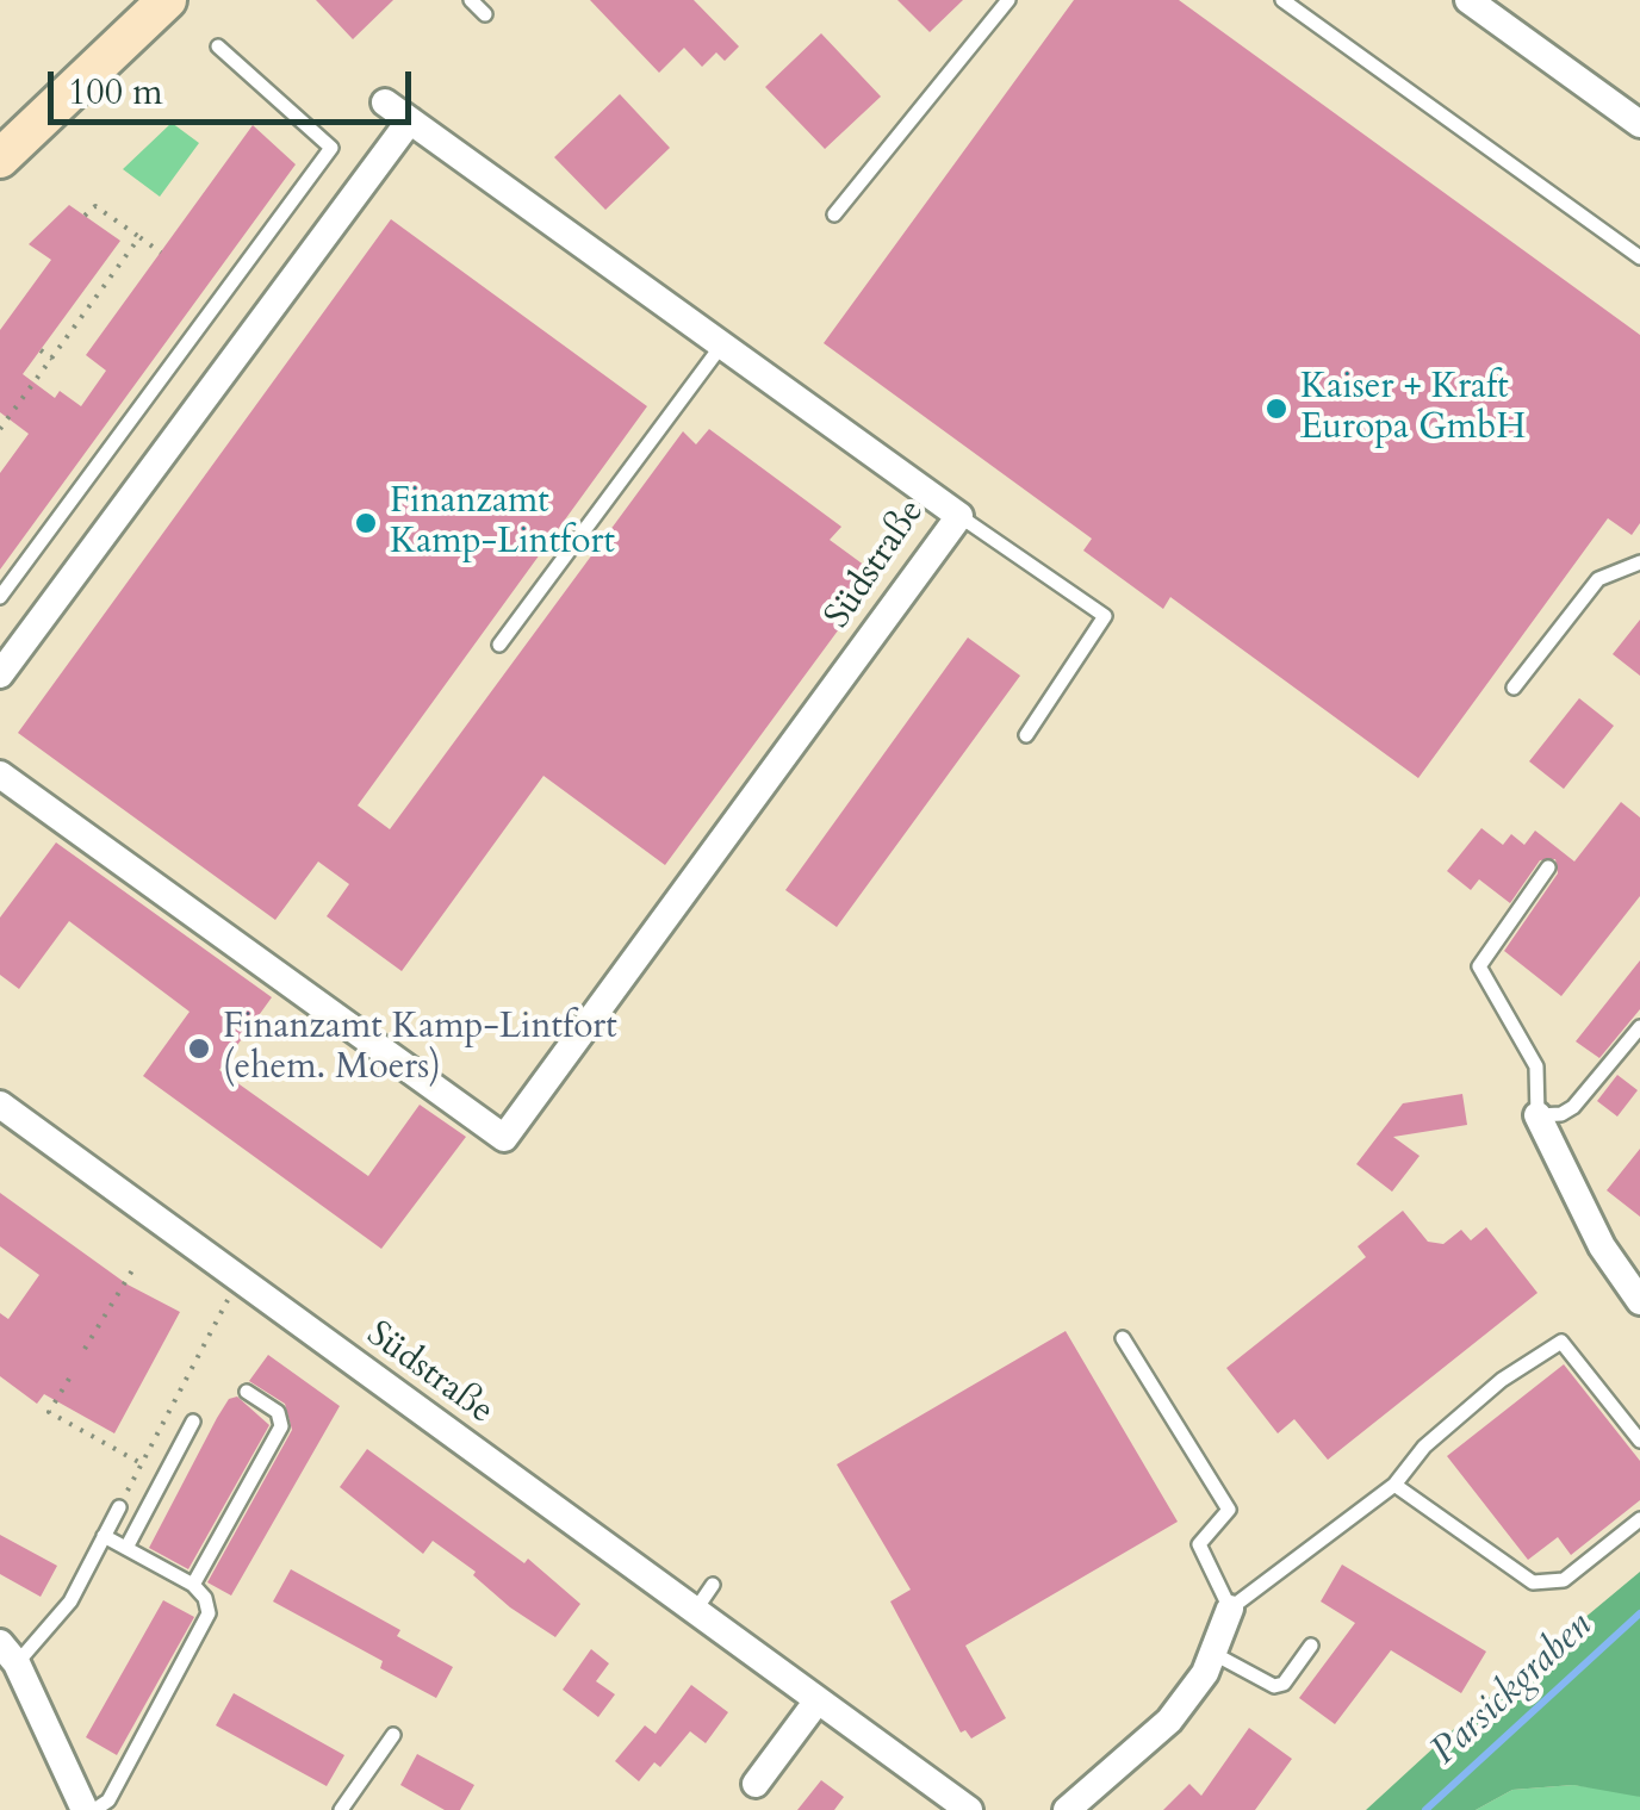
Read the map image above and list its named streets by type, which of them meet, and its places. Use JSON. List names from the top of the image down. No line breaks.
{"streets":{"street":["Südstraße"]},"water":["Parsickgraben"],"places":["Kaiser + Kraft Europa GmbH","Finanzamt Kamp-Lintfort","Finanzamt Kamp-Lintfort (ehem. Moers)"],"scale_bar":"100 m"}
